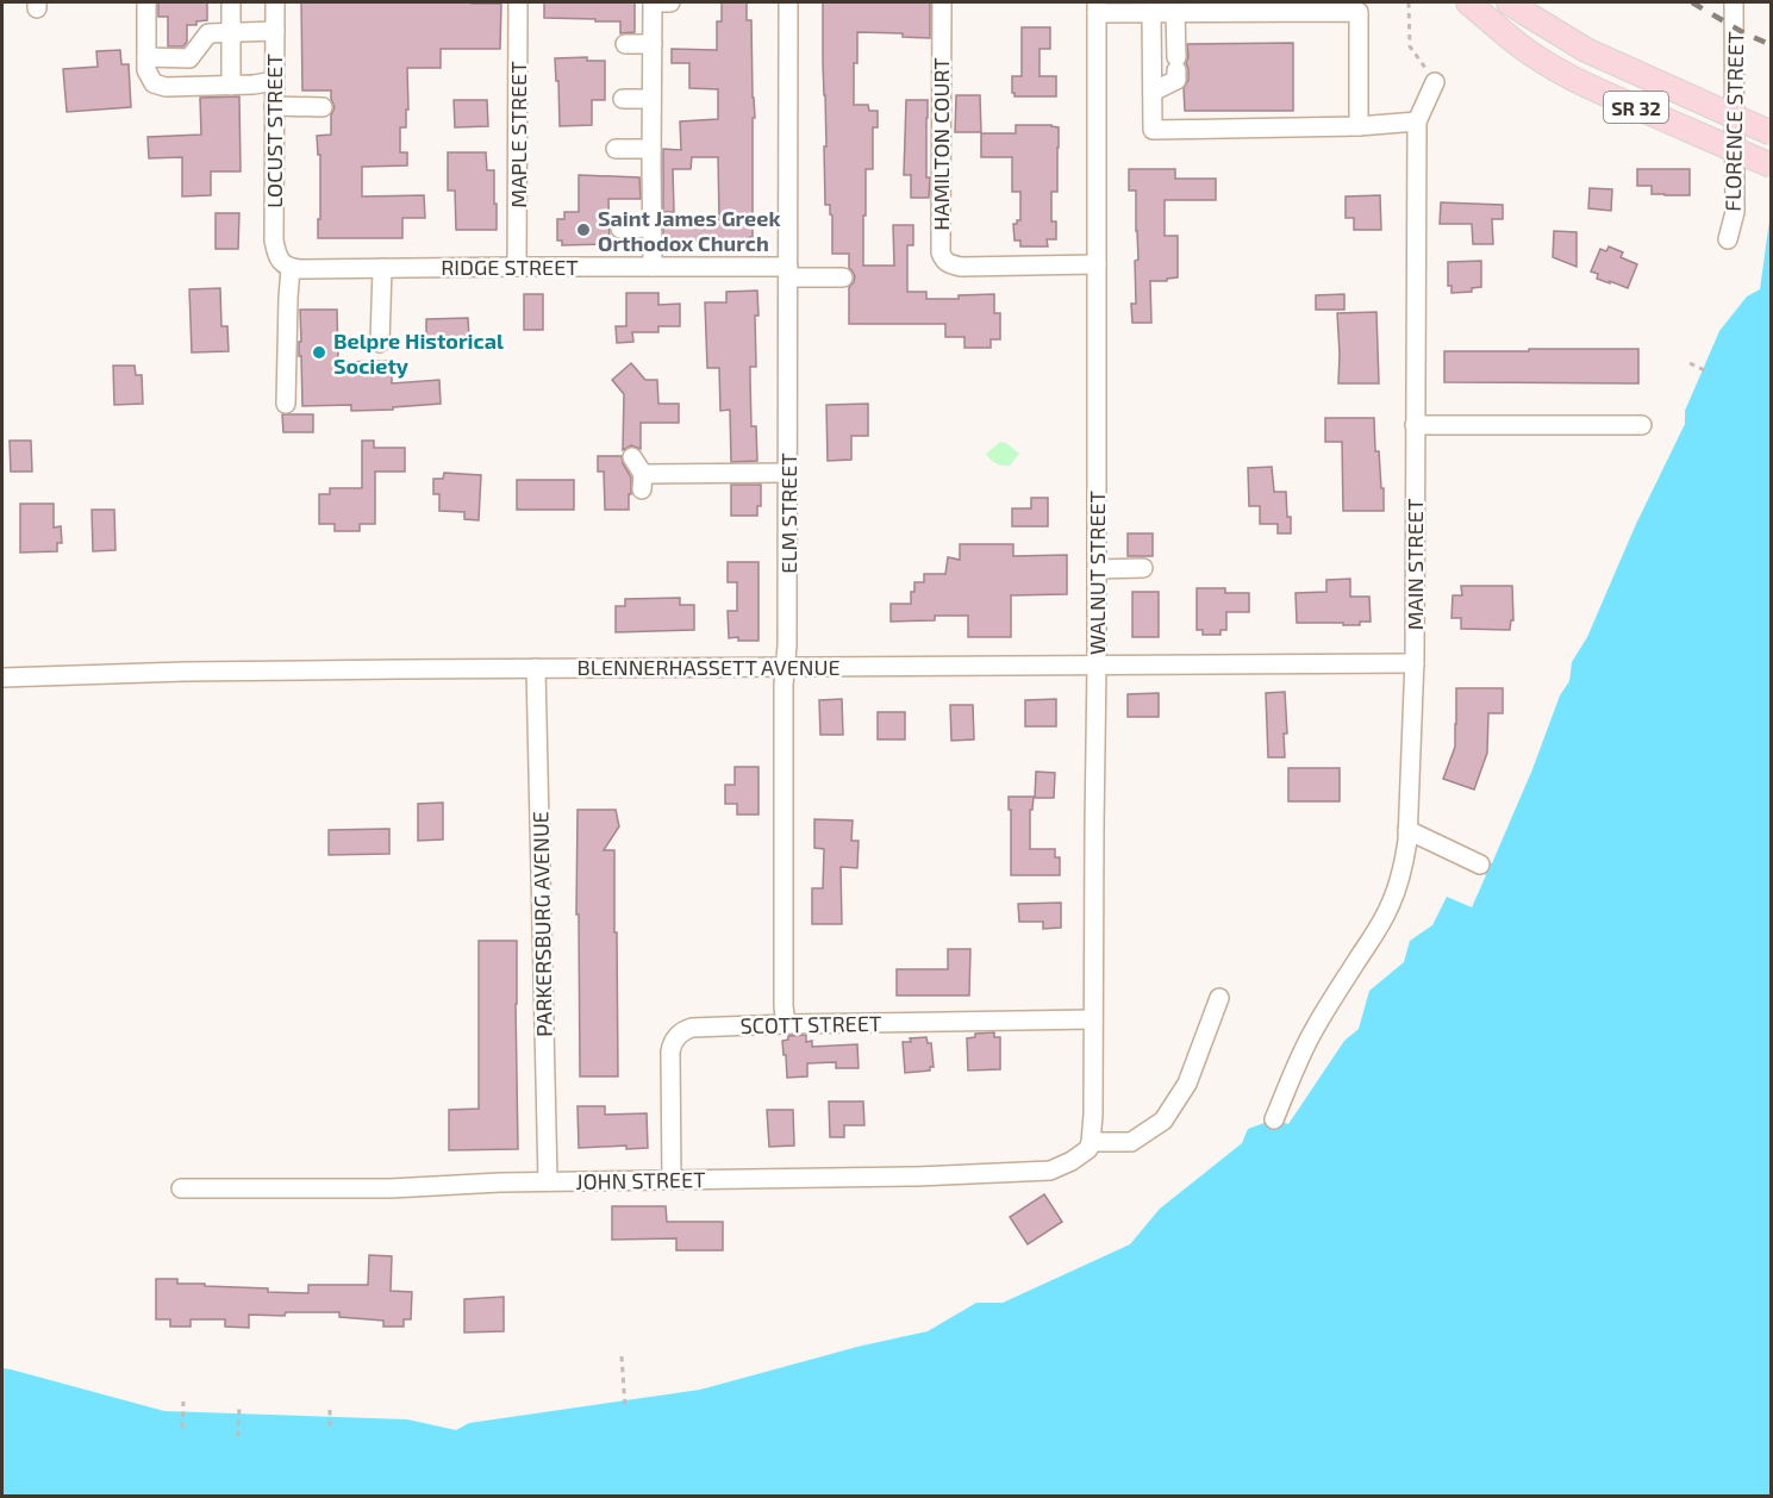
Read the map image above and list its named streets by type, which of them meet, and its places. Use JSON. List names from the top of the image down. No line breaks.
{"streets":{"main road":["SR 32"],"street":["FLORENCE STREET","LOCUST STREET","MAPLE STREET","HAMILTON COURT","RIDGE STREET","ELM STREET","MAIN STREET","WALNUT STREET","BLENNERHASSETT AVENUE","PARKERSBURG AVENUE","SCOTT STREET","JOHN STREET"]},"crossings":[["LOCUST STREET","RIDGE STREET"],["MAPLE STREET","RIDGE STREET"],["HAMILTON COURT","WALNUT STREET"],["RIDGE STREET","ELM STREET"],["ELM STREET","BLENNERHASSETT AVENUE"],["ELM STREET","SCOTT STREET"],["MAIN STREET","BLENNERHASSETT AVENUE"],["WALNUT STREET","BLENNERHASSETT AVENUE"],["WALNUT STREET","SCOTT STREET"],["WALNUT STREET","JOHN STREET"],["BLENNERHASSETT AVENUE","PARKERSBURG AVENUE"],["PARKERSBURG AVENUE","JOHN STREET"],["SCOTT STREET","JOHN STREET"]],"places":["Saint James Greek Orthodox Church","Belpre Historical Society"]}
